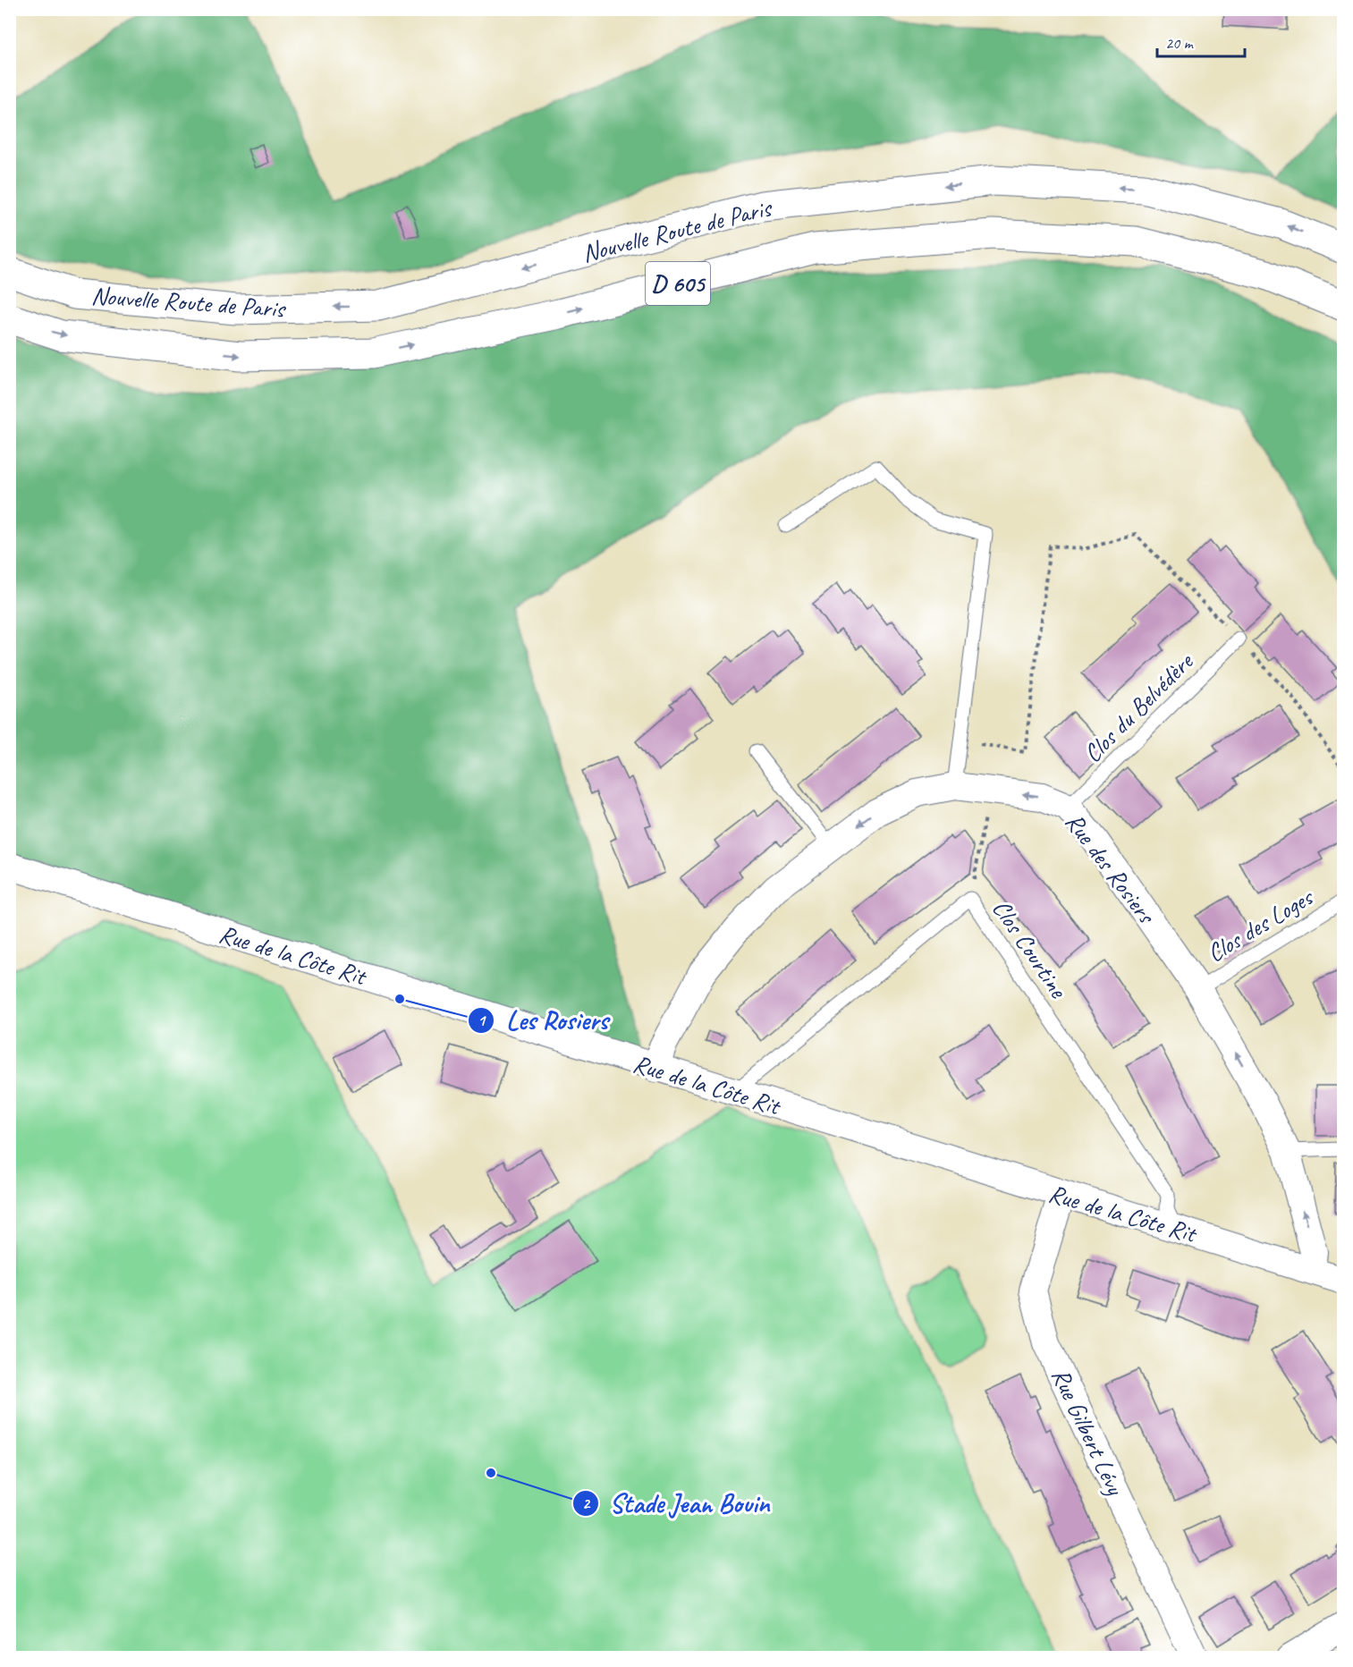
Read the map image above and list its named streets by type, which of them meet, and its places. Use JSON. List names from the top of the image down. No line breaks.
{"streets":{"main road":["Nouvelle Route de Paris","D 605"],"street":["Rue des Rosiers","Rue de la Côte Rit","Rue Gilbert Lévy"],"lane":["Clos du Belvédère","Clos des Loges","Clos Courtine"]},"crossings":[["Clos du Belvédère","Rue des Rosiers"],["Rue des Rosiers","Clos des Loges"],["Rue des Rosiers","Rue de la Côte Rit"],["Clos Courtine","Rue de la Côte Rit"],["Rue de la Côte Rit","Rue Gilbert Lévy"]],"places":["Les Rosiers","Stade Jean Bouin"],"scale_bar":"20 m"}
